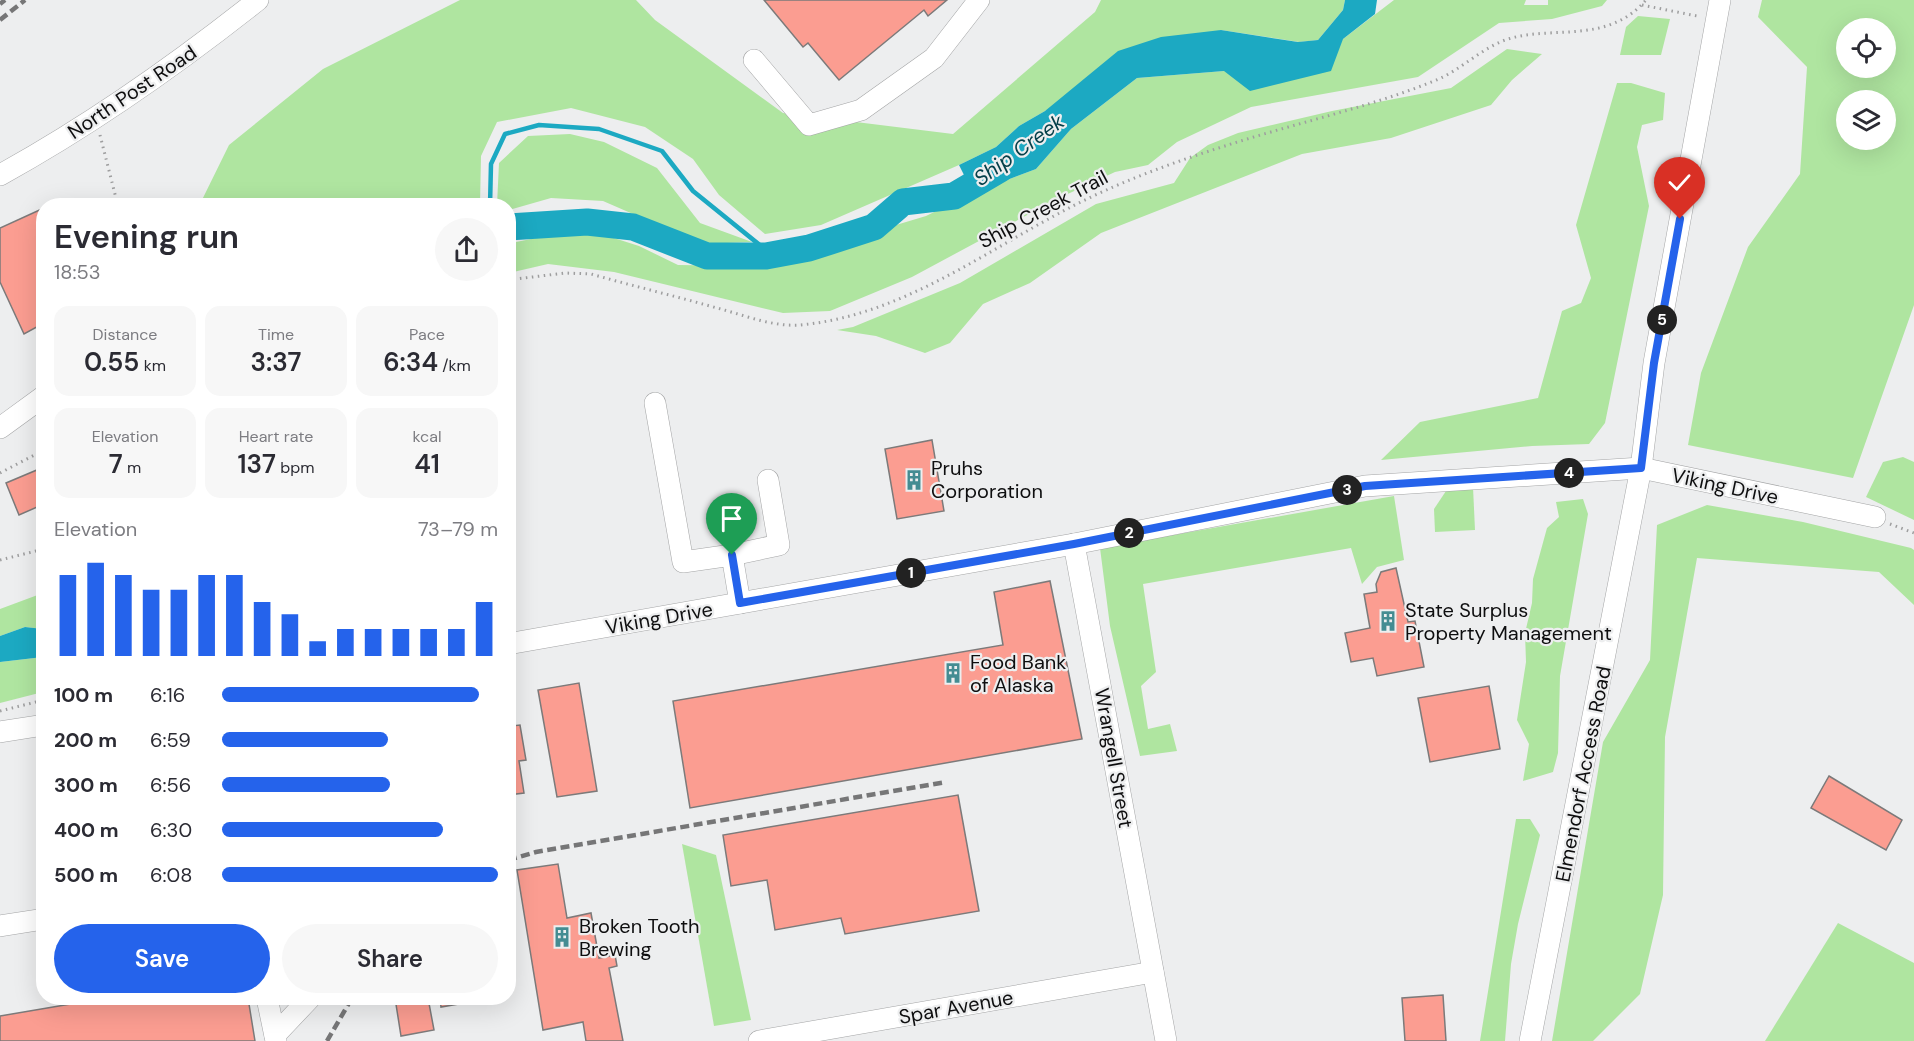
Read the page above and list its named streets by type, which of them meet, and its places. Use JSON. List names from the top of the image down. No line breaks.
{"streets":{"street":["North Post Road","Viking Drive","Wrangell Street","Elmendorf Access Road","Spar Avenue"],"path":["Ship Creek Trail"]},"crossings":[["Viking Drive","Wrangell Street"],["Viking Drive","Elmendorf Access Road"],["Wrangell Street","Spar Avenue"]],"water":["Ship Creek"],"places":{"building":["Pruhs Corporation","State Surplus Property Management","Food Bank of Alaska","Broken Tooth Brewing"]},"page":{"heading":["Evening run","18:53"],"stats":[["Distance","0.55 km"],["Time","3:37"],["Pace","6:34 /km"],["Elevation","7 m"],["Heart rate","137 bpm"],["kcal","41"]],"pins":["5","4","3","2","1"],"chart":["Elevation","73–79 m"],"list":[{"name":"100 m","note":"6:16"},{"name":"200 m","note":"6:59"},{"name":"300 m","note":"6:56"},{"name":"400 m","note":"6:30"},{"name":"500 m","note":"6:08"}],"buttons":["Save","Share"]}}
